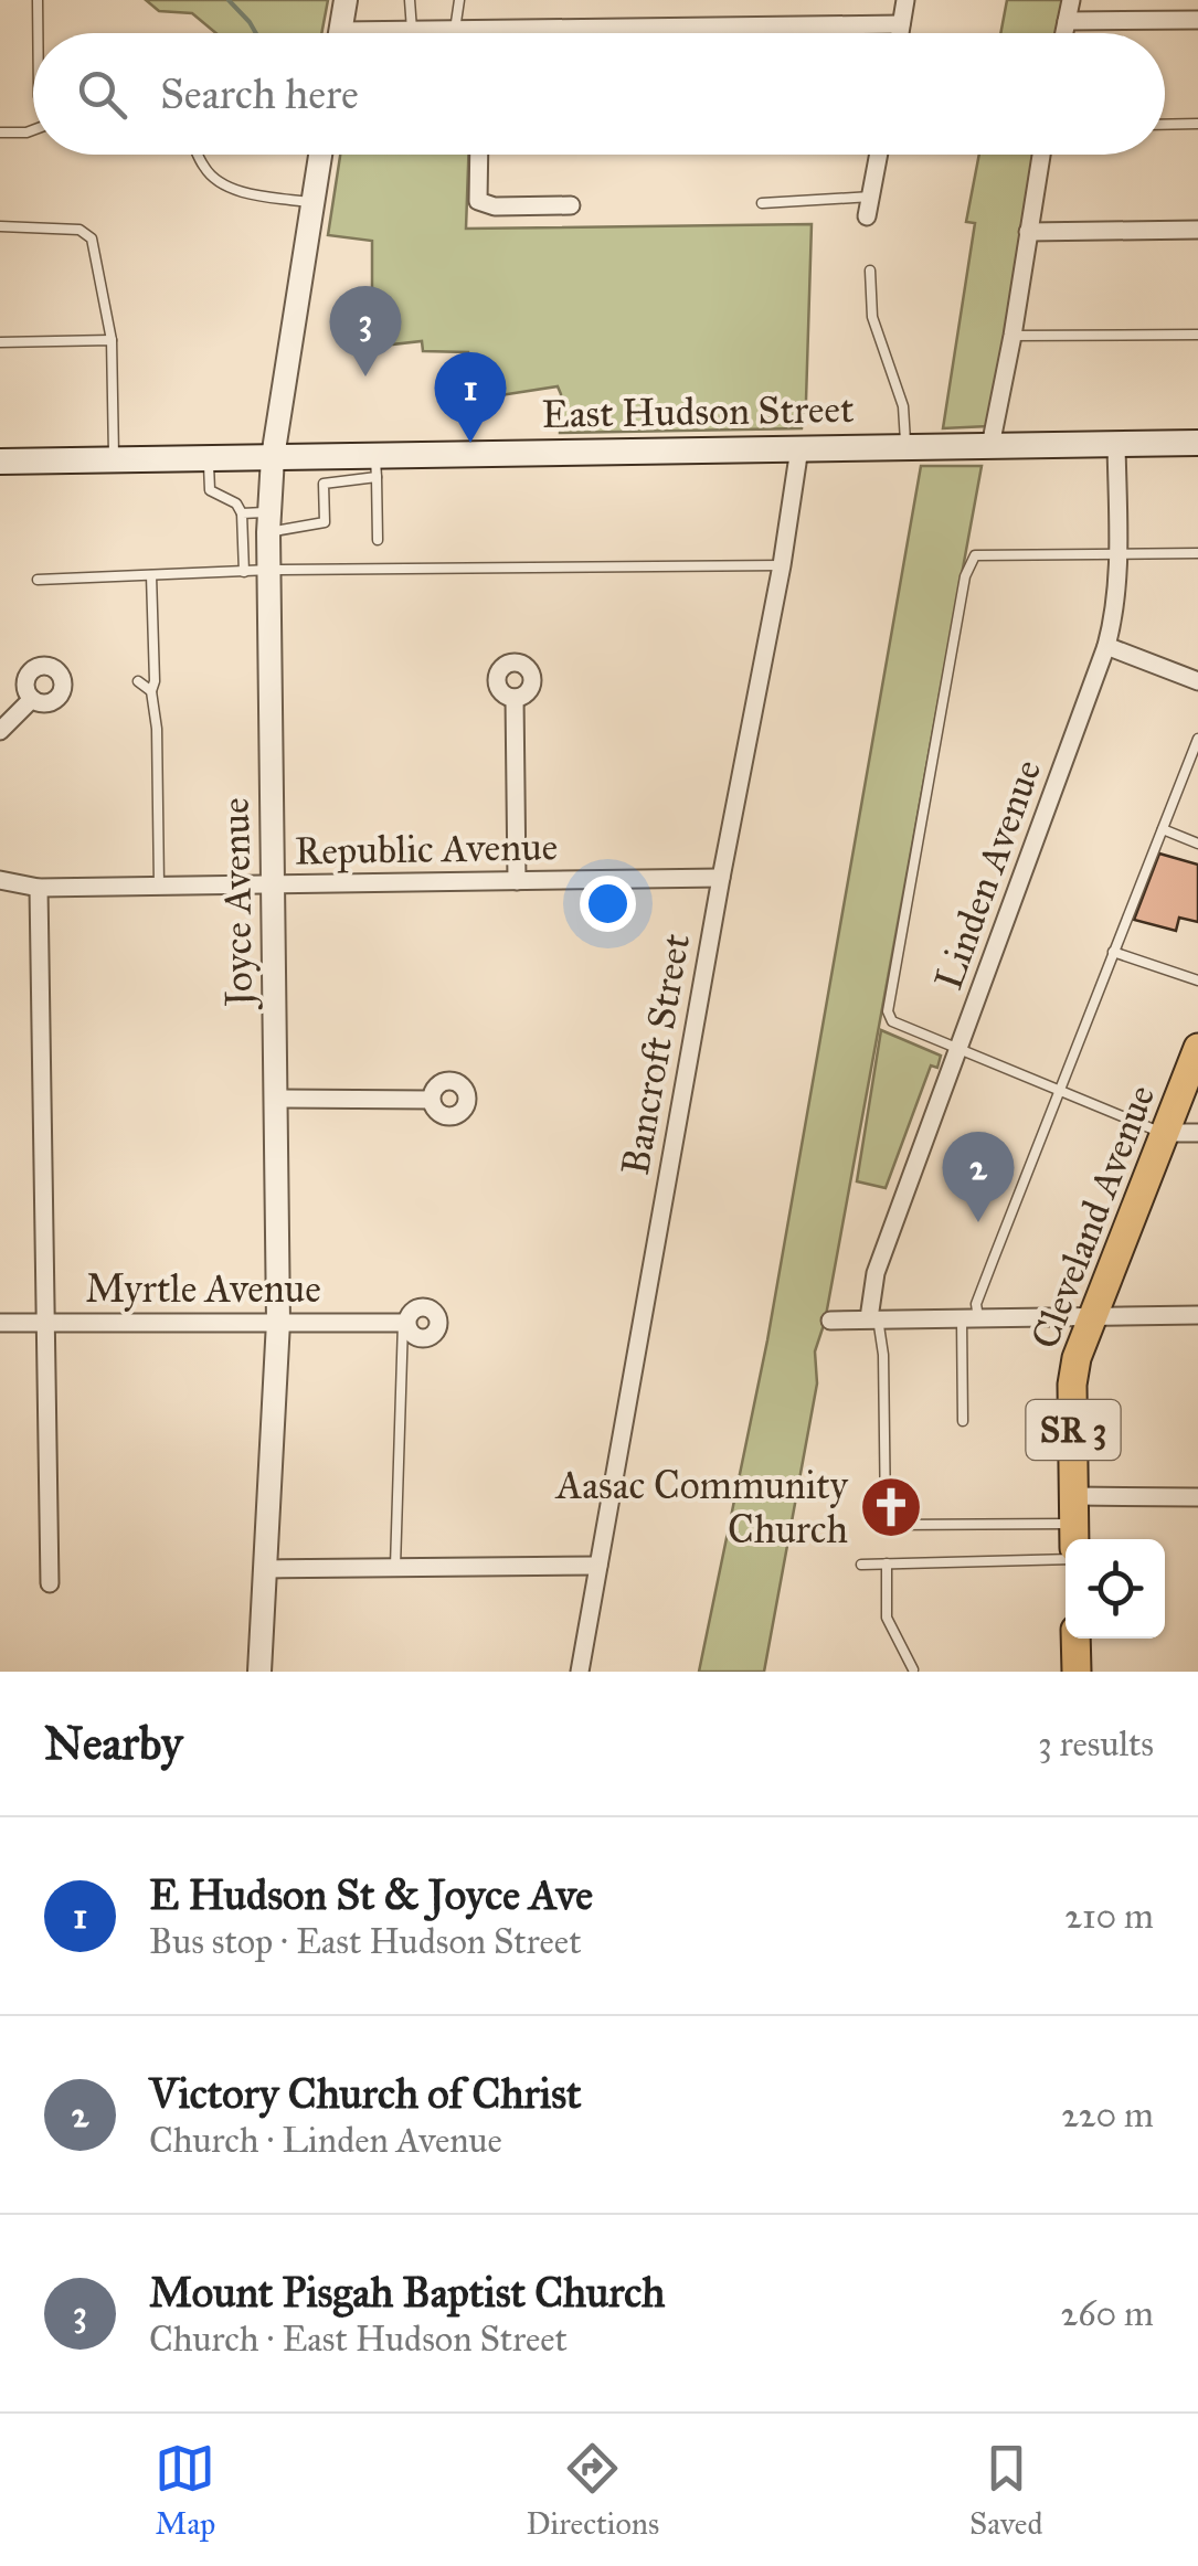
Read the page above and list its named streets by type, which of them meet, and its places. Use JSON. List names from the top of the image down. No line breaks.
{"streets":{"main road":["East Hudson Street","Cleveland Avenue","SR 3"],"street":["Republic Avenue","Linden Avenue","Joyce Avenue","Bancroft Street","Myrtle Avenue"]},"crossings":[["East Hudson Street","Linden Avenue"],["East Hudson Street","Joyce Avenue"],["East Hudson Street","Bancroft Street"],["Republic Avenue","Joyce Avenue"],["Republic Avenue","Bancroft Street"],["Joyce Avenue","Myrtle Avenue"]],"places":{"church":["Aasac Community Church"]},"page":{"search":"Search here","pins":["3","1","2"],"heading":["Nearby","3 results"],"list":[{"mark":"1","name":"E Hudson St & Joyce Ave","note":"Bus stop · East Hudson Street","value":"210 m"},{"mark":"2","name":"Victory Church of Christ","note":"Church · Linden Avenue","value":"220 m"},{"mark":"3","name":"Mount Pisgah Baptist Church","note":"Church · East Hudson Street","value":"260 m"}],"nav":["Map","Directions","Saved"]}}
